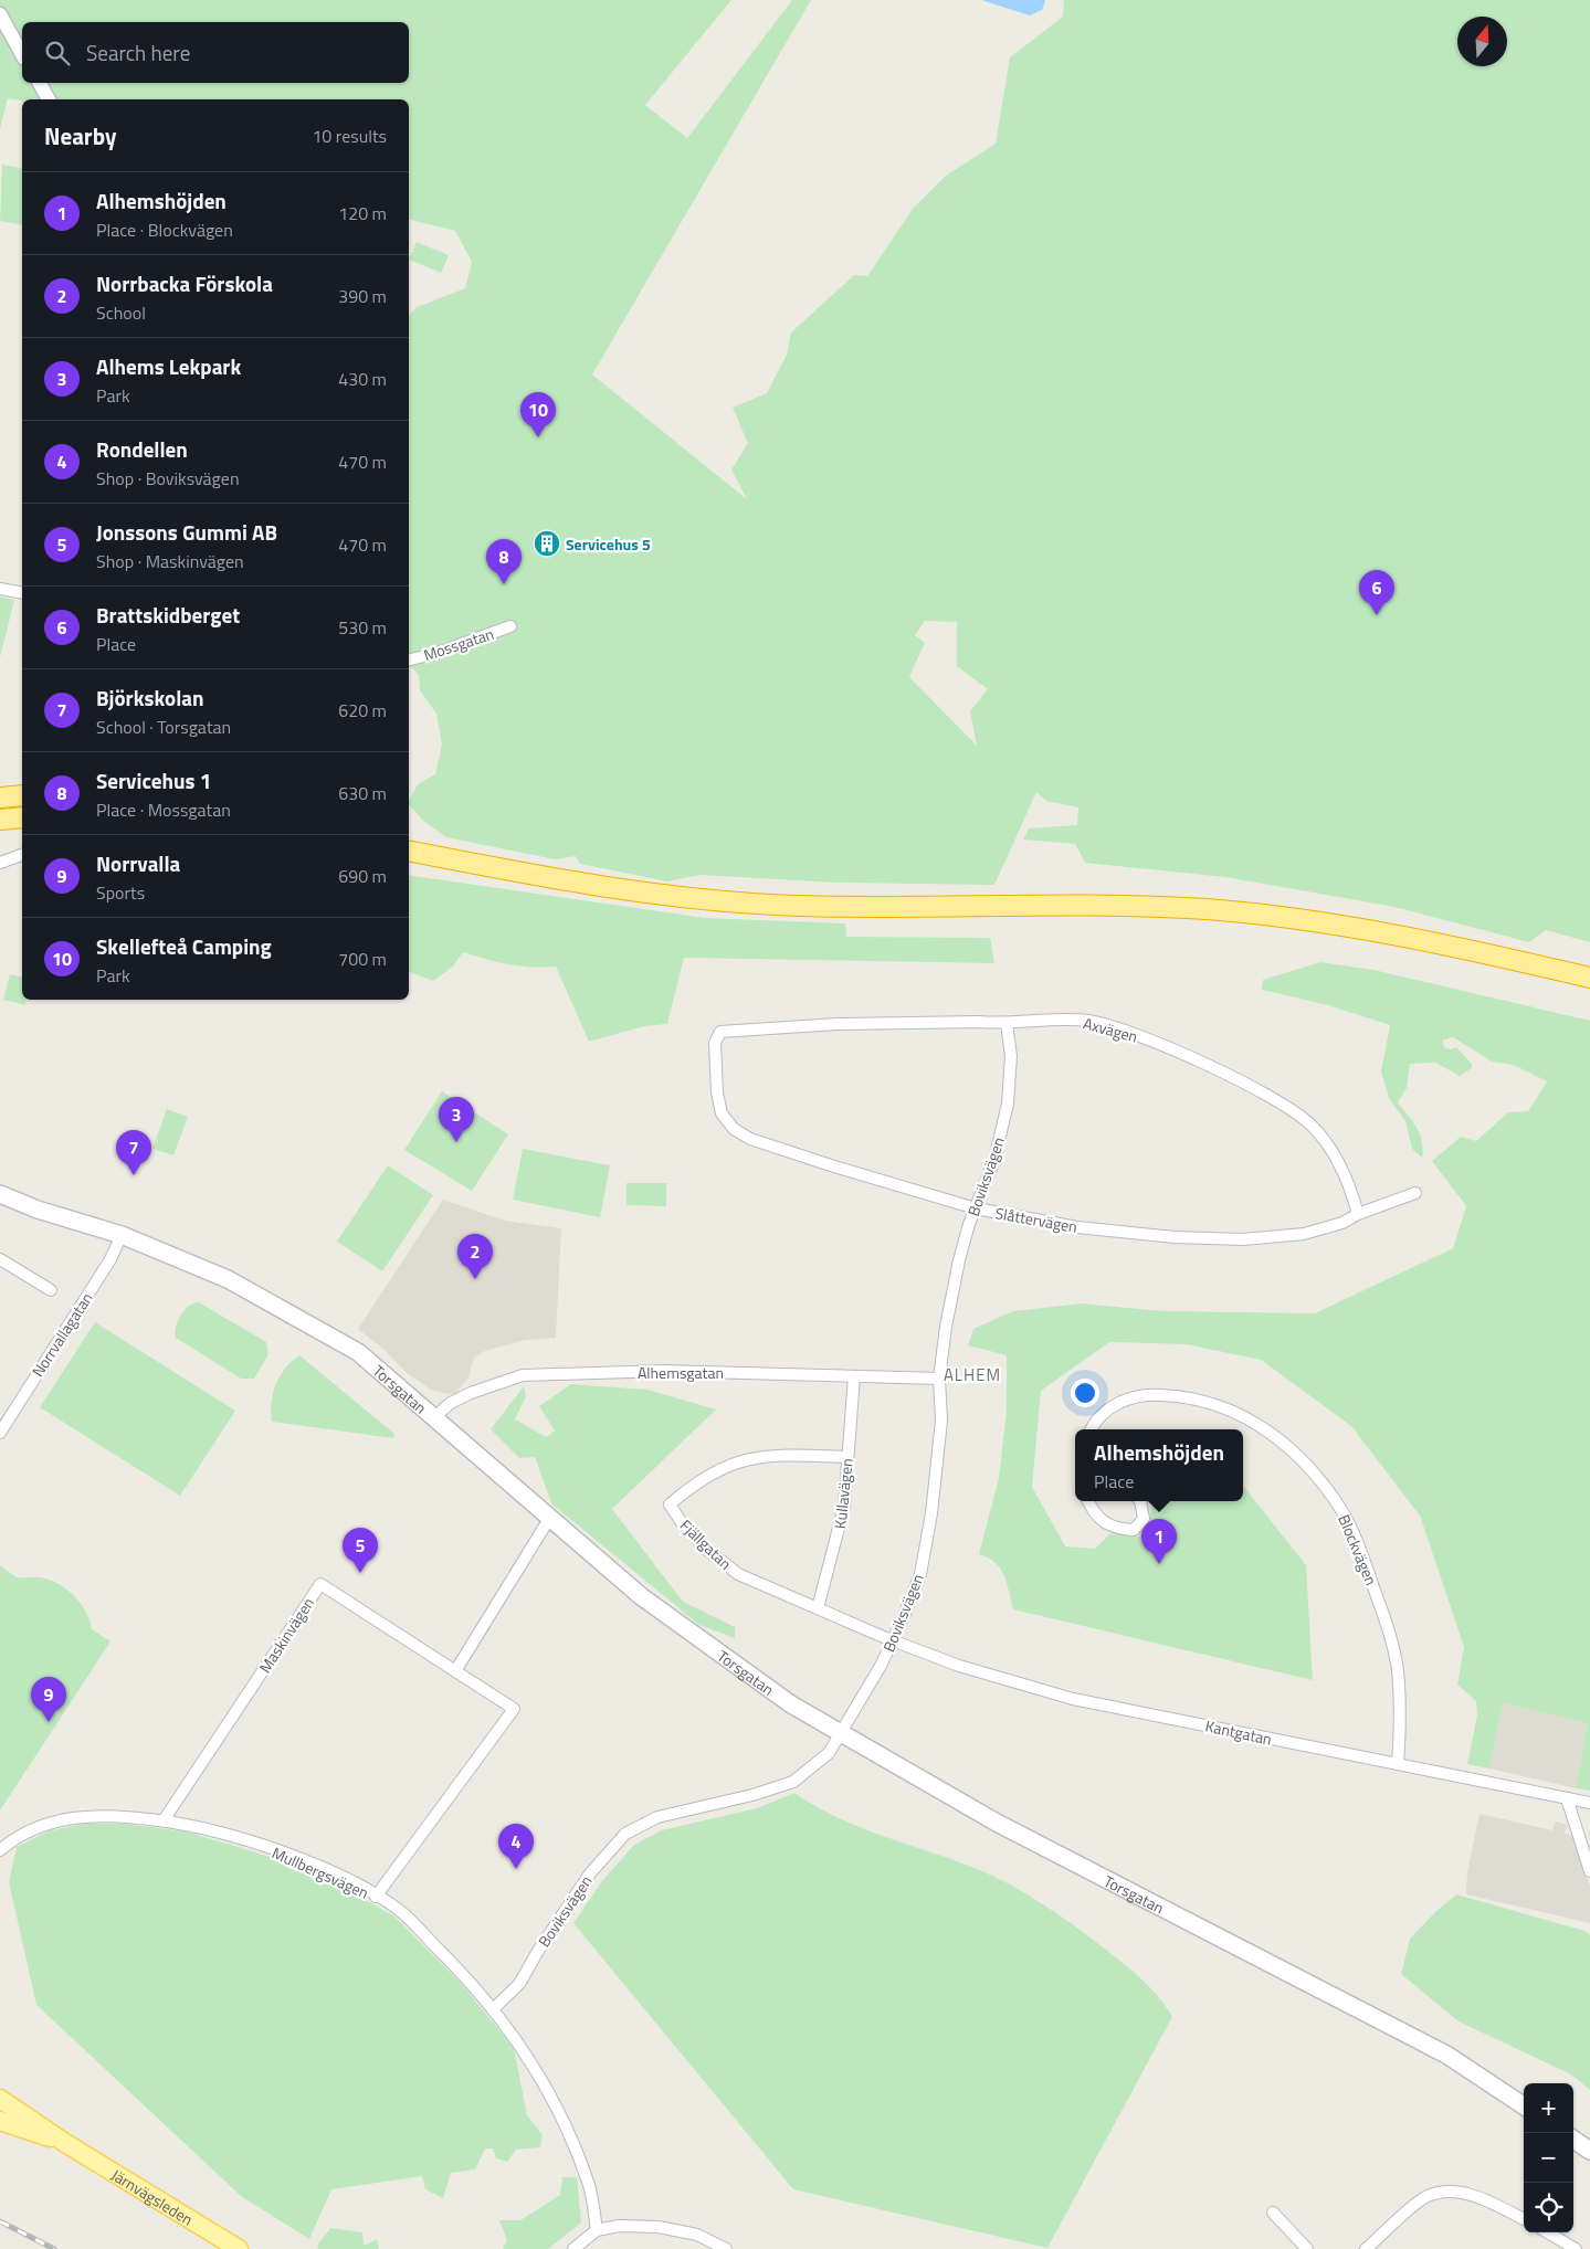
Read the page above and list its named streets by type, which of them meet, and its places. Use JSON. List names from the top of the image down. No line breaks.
{"streets":{"main road":["Torsgatan","Järnvägsleden"],"street":["Mossgatan","Axvägen","Boviksvägen","Slåttervägen","Norrvallagatan","Alhemsgatan","Kullavägen","Fjällgatan","Blockvägen","Maskinvägen","Kantgatan","Mullbergsvägen"]},"crossings":[["Axvägen","Boviksvägen"],["Axvägen","Slåttervägen"],["Boviksvägen","Slåttervägen"],["Boviksvägen","Alhemsgatan"],["Boviksvägen","Torsgatan"],["Boviksvägen","Fjällgatan"],["Boviksvägen","Kantgatan"],["Boviksvägen","Mullbergsvägen"],["Norrvallagatan","Torsgatan"],["Alhemsgatan","Torsgatan"],["Alhemsgatan","Kullavägen"],["Kullavägen","Fjällgatan"],["Fjällgatan","Kantgatan"],["Blockvägen","Kantgatan"],["Maskinvägen","Mullbergsvägen"]],"districts":["ALHEM"],"places":{"building":["Servicehus 5"]},"north":"top","page":{"search":"Search here","heading":["Nearby","10 results"],"list":[{"mark":"1","name":"Alhemshöjden","note":"Place · Blockvägen","value":"120 m"},{"mark":"2","name":"Norrbacka Förskola","note":"School","value":"390 m"},{"mark":"3","name":"Alhems Lekpark","note":"Park","value":"430 m"},{"mark":"4","name":"Rondellen","note":"Shop · Boviksvägen","value":"470 m"},{"mark":"5","name":"Jonssons Gummi AB","note":"Shop · Maskinvägen","value":"470 m"},{"mark":"6","name":"Brattskidberget","note":"Place","value":"530 m"},{"mark":"7","name":"Björkskolan","note":"School · Torsgatan","value":"620 m"},{"mark":"8","name":"Servicehus 1","note":"Place · Mossgatan","value":"630 m"},{"mark":"9","name":"Norrvalla","note":"Sports","value":"690 m"},{"mark":"10","name":"Skellefteå Camping","note":"Park","value":"700 m"}],"pins":["10","8","6","3","7","2","1","5","9","4"],"popup":["Alhemshöjden","Place"],"map_buttons":["+","−"]}}
